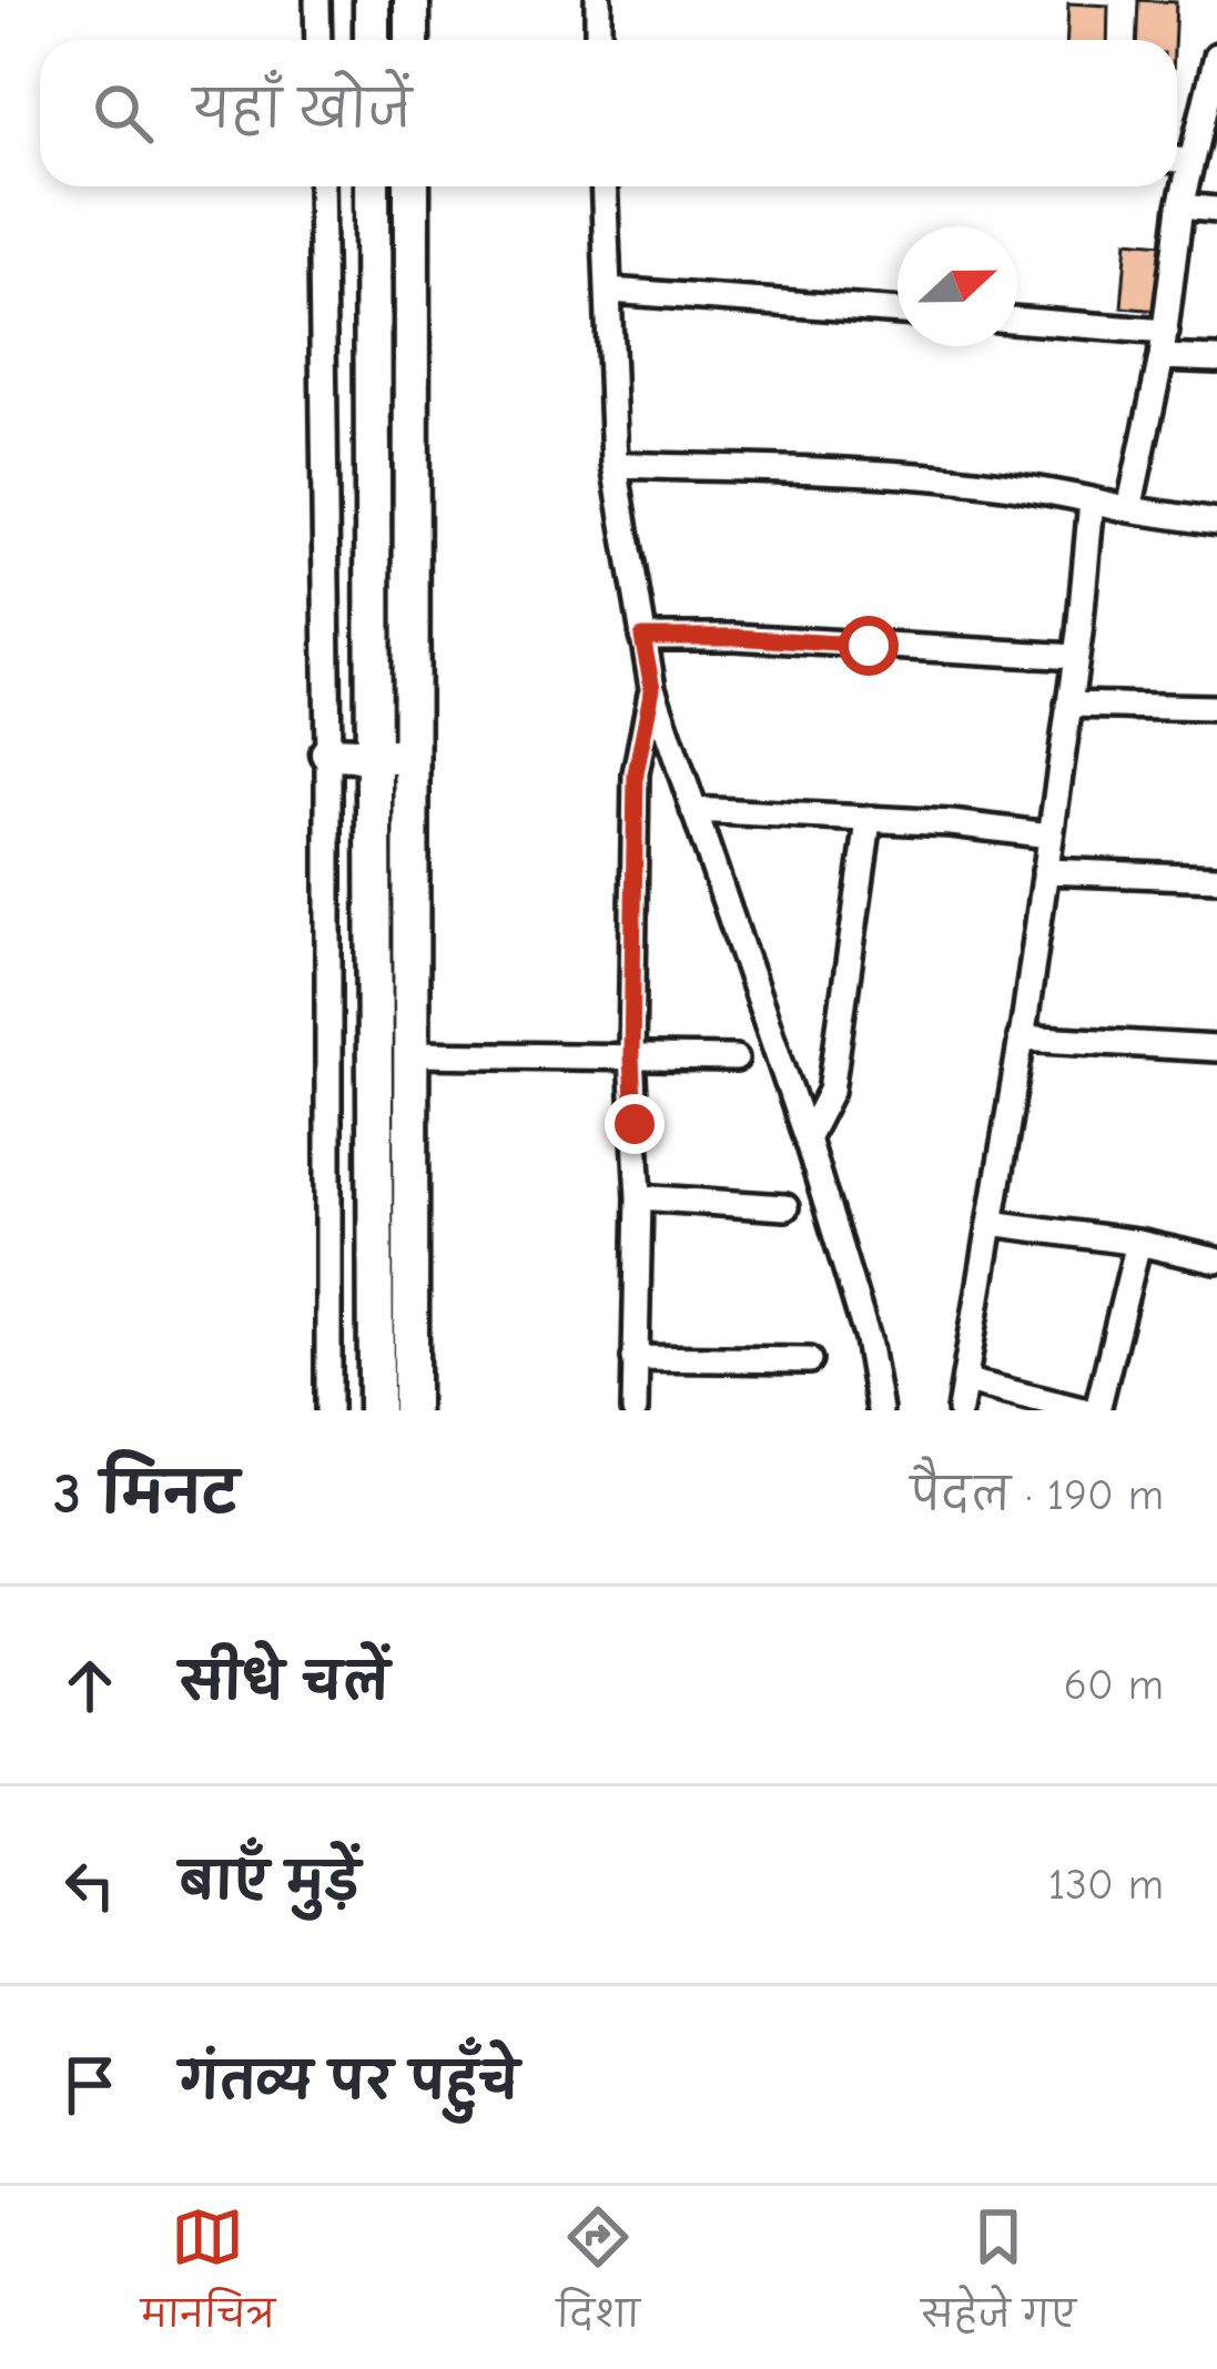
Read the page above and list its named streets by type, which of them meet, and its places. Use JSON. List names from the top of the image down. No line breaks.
{"north":"right","page":{"search":"यहाँ खोजें","heading":["3 मिनट","पैदल · 190 m"],"list":[["सीधे चलें","60 m"],["बाएँ मुड़ें","130 m"],"गंतव्य पर पहुँचे"],"nav":["मानचित्र","दिशा","सहेजे गए"]}}
